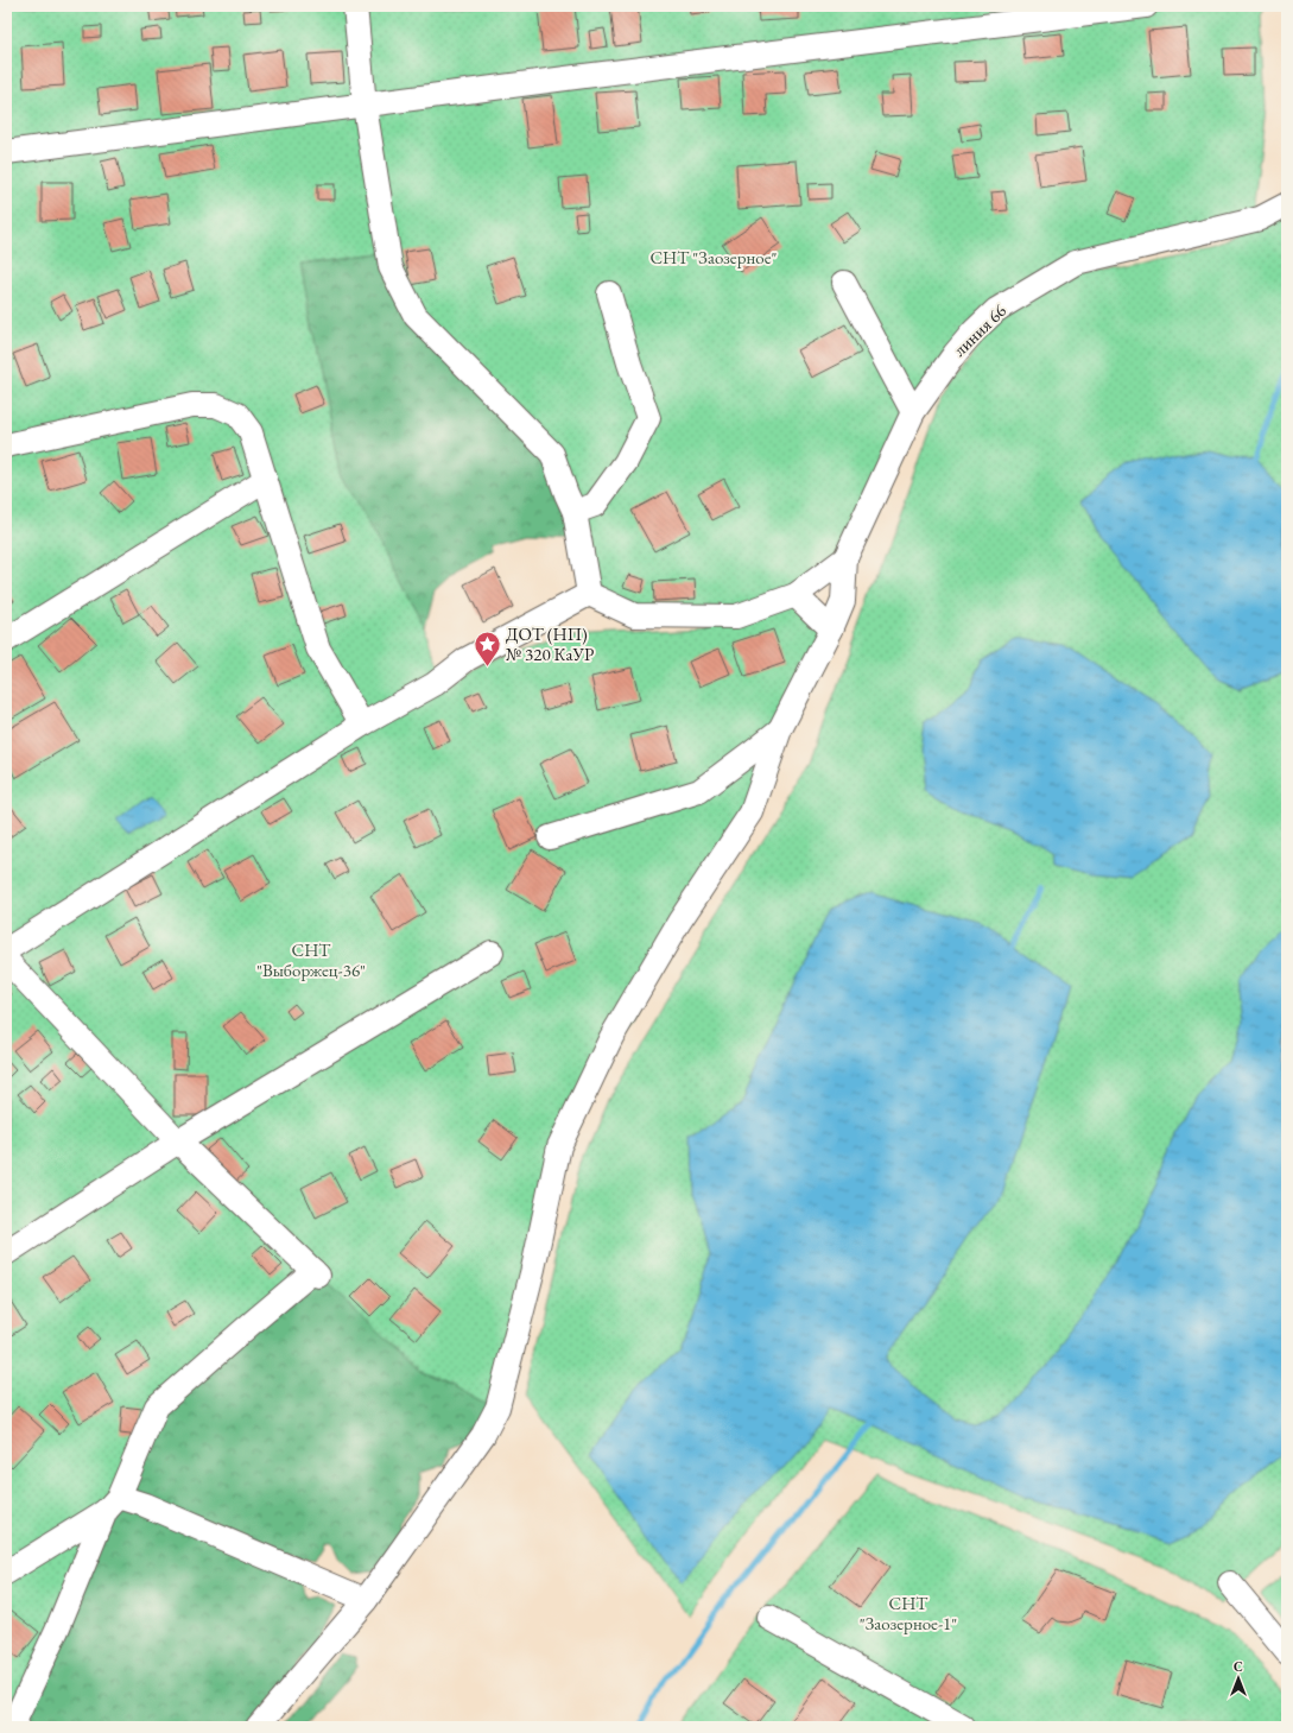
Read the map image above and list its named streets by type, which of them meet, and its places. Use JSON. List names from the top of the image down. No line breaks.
{"streets":{"street":["линия 66"]},"parks":["СНТ \"Заозерное\"","СНТ \"Выборжец-36\"","СНТ \"Заозерное-1\""],"places":{"place":["ДОТ (НП) № 320 КаУР"]},"north":"top"}
